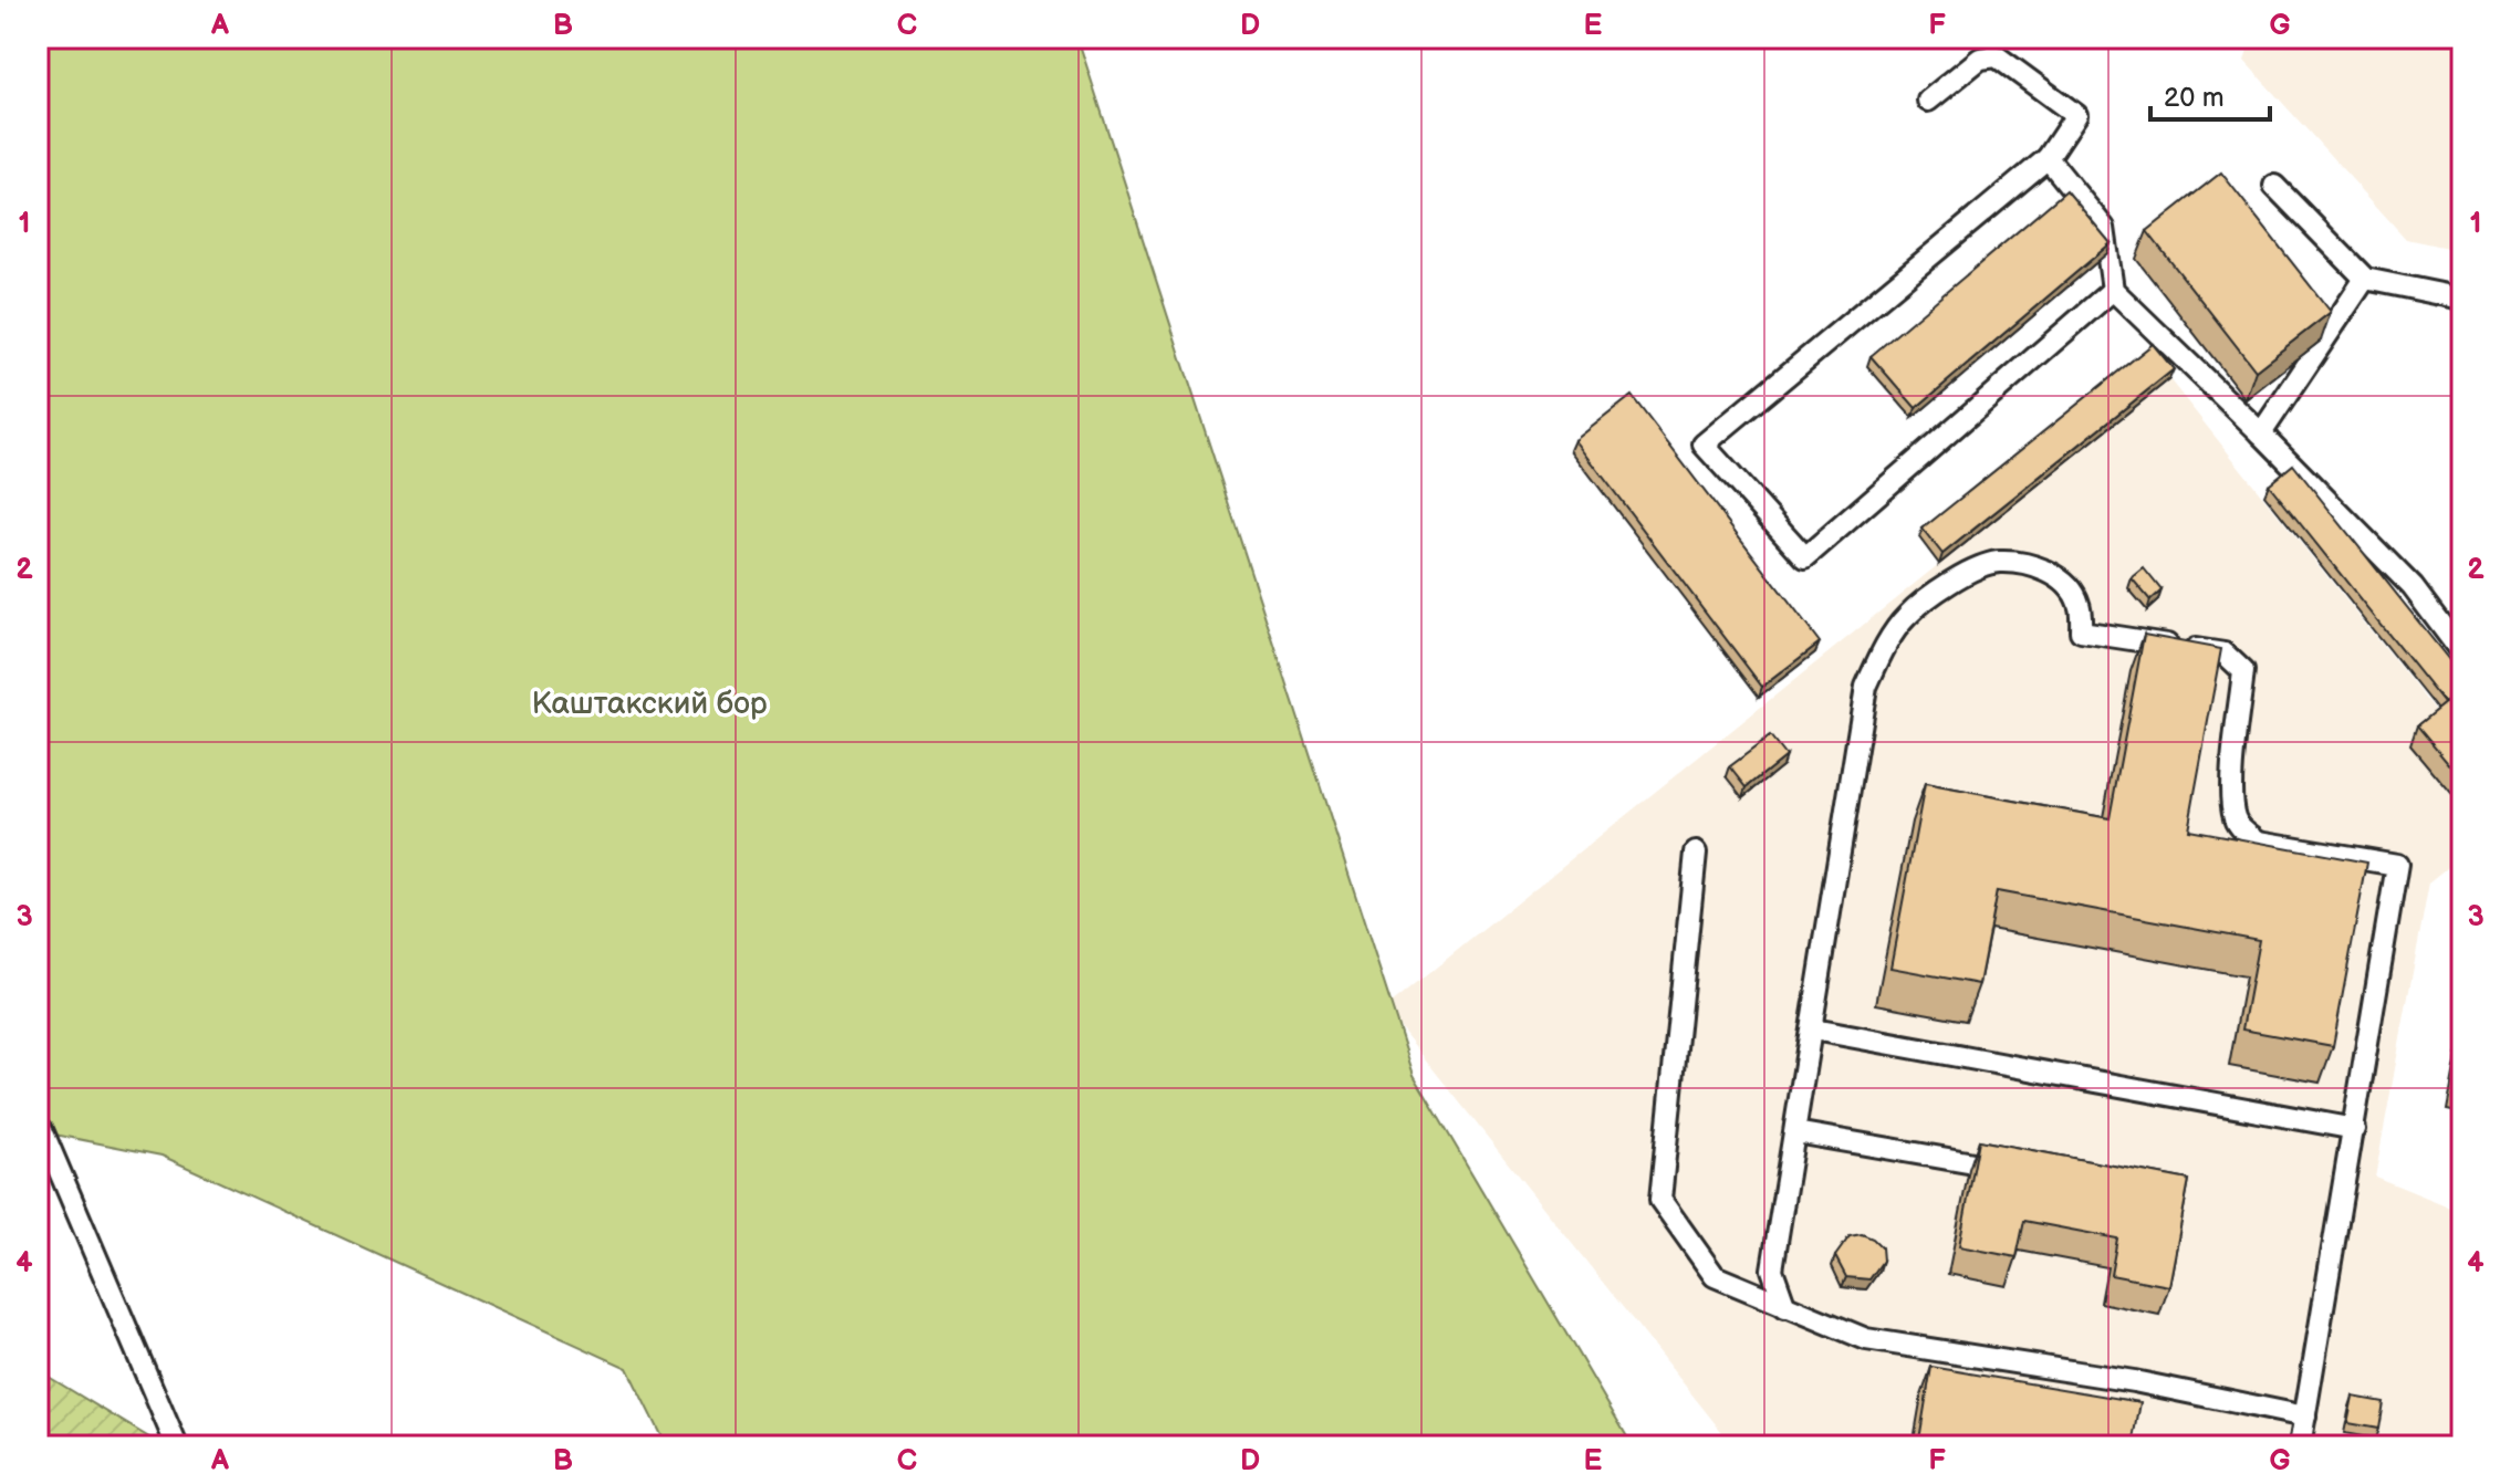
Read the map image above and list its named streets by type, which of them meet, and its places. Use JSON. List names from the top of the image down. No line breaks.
{"parks":["Каштакский бор"],"scale_bar":"20 m","grid":{"columns":["A","B","C","D","E","F","G"],"rows":["1","2","3","4"]}}
